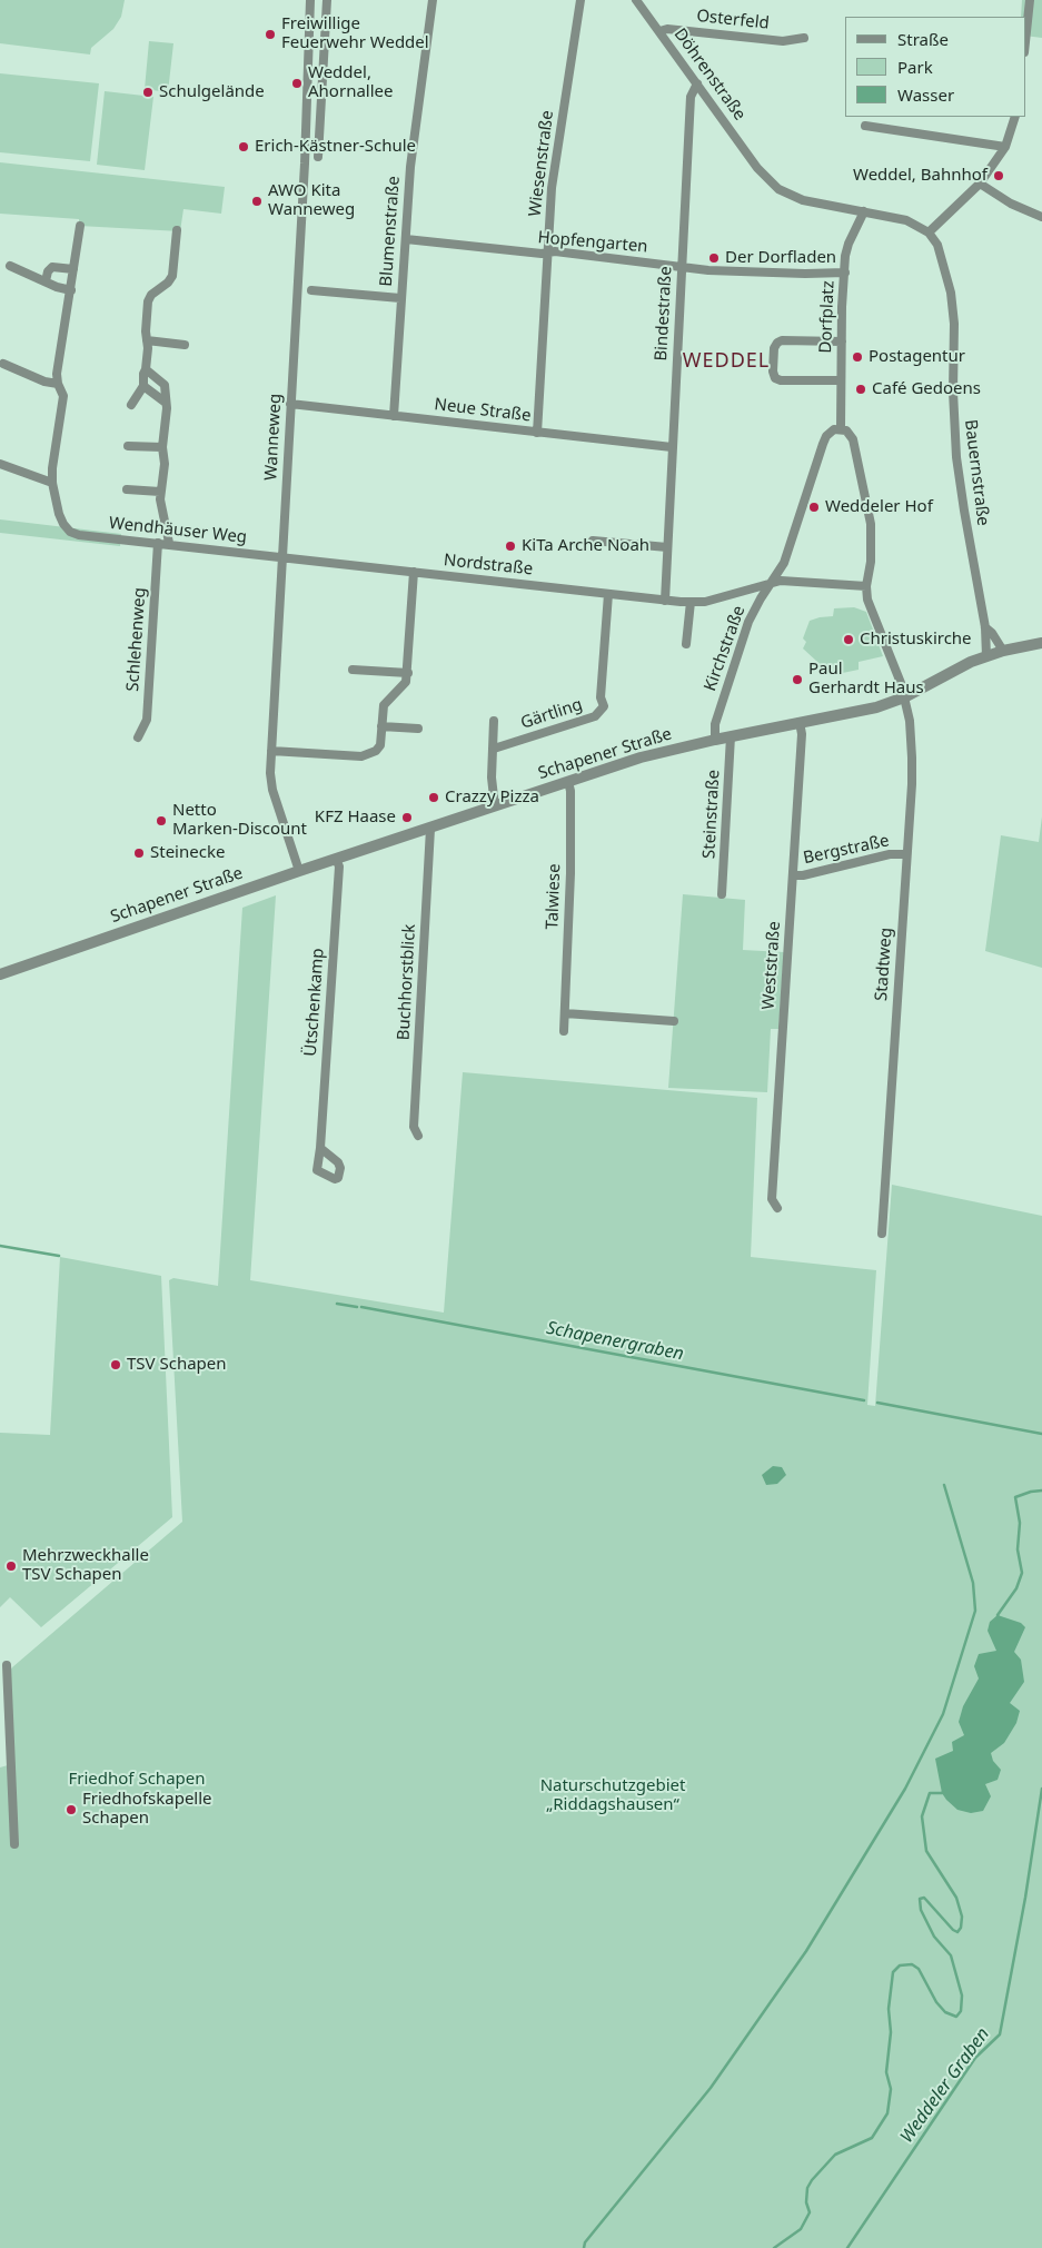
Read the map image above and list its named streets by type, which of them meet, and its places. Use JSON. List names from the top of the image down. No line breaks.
{"streets":{"street":["Osterfeld","Döhrenstraße","Wiesenstraße","Blumenstraße","Hopfengarten","Bindestraße","Dorfplatz","Neue Straße","Wanneweg","Bauernstraße","Wendhäuser Weg","Nordstraße","Schlehenweg","Kirchstraße","Gärtling","Schapener Straße","Steinstraße","Bergstraße","Talwiese","Stadtweg","Weststraße","Buchhorstblick","Ütschenkamp"]},"crossings":[["Osterfeld","Döhrenstraße"],["Döhrenstraße","Bindestraße"],["Döhrenstraße","Dorfplatz"],["Wiesenstraße","Hopfengarten"],["Wiesenstraße","Neue Straße"],["Blumenstraße","Hopfengarten"],["Blumenstraße","Neue Straße"],["Hopfengarten","Bindestraße"],["Hopfengarten","Dorfplatz"],["Bindestraße","Neue Straße"],["Bindestraße","Nordstraße"],["Neue Straße","Wanneweg"],["Wanneweg","Wendhäuser Weg"],["Wanneweg","Nordstraße"],["Wanneweg","Schapener Straße"],["Bauernstraße","Schapener Straße"],["Wendhäuser Weg","Nordstraße"],["Wendhäuser Weg","Schlehenweg"],["Nordstraße","Kirchstraße"],["Nordstraße","Gärtling"],["Kirchstraße","Schapener Straße"],["Schapener Straße","Steinstraße"],["Schapener Straße","Talwiese"],["Schapener Straße","Stadtweg"],["Schapener Straße","Weststraße"],["Schapener Straße","Buchhorstblick"],["Schapener Straße","Ütschenkamp"],["Bergstraße","Stadtweg"],["Bergstraße","Weststraße"]],"districts":["WEDDEL"],"water":["Schapenergraben","Weddeler Graben"],"parks":["Friedhof Schapen","Naturschutzgebiet „Riddagshausen“"],"places":["Freiwillige Feuerwehr Weddel","Weddel, Ahornallee","Schulgelände","Erich-Kästner-Schule","Weddel, Bahnhof","AWO Kita Wanneweg","Der Dorfladen","Postagentur","Café Gedoens","Weddeler Hof","KiTa Arche Noah","Christuskirche","Paul Gerhardt Haus","Crazzy Pizza","KFZ Haase","Netto Marken-Discount","Steinecke","TSV Schapen","Mehrzweckhalle TSV Schapen","Friedhofskapelle Schapen"],"legend":["Straße","Park","Wasser"]}
